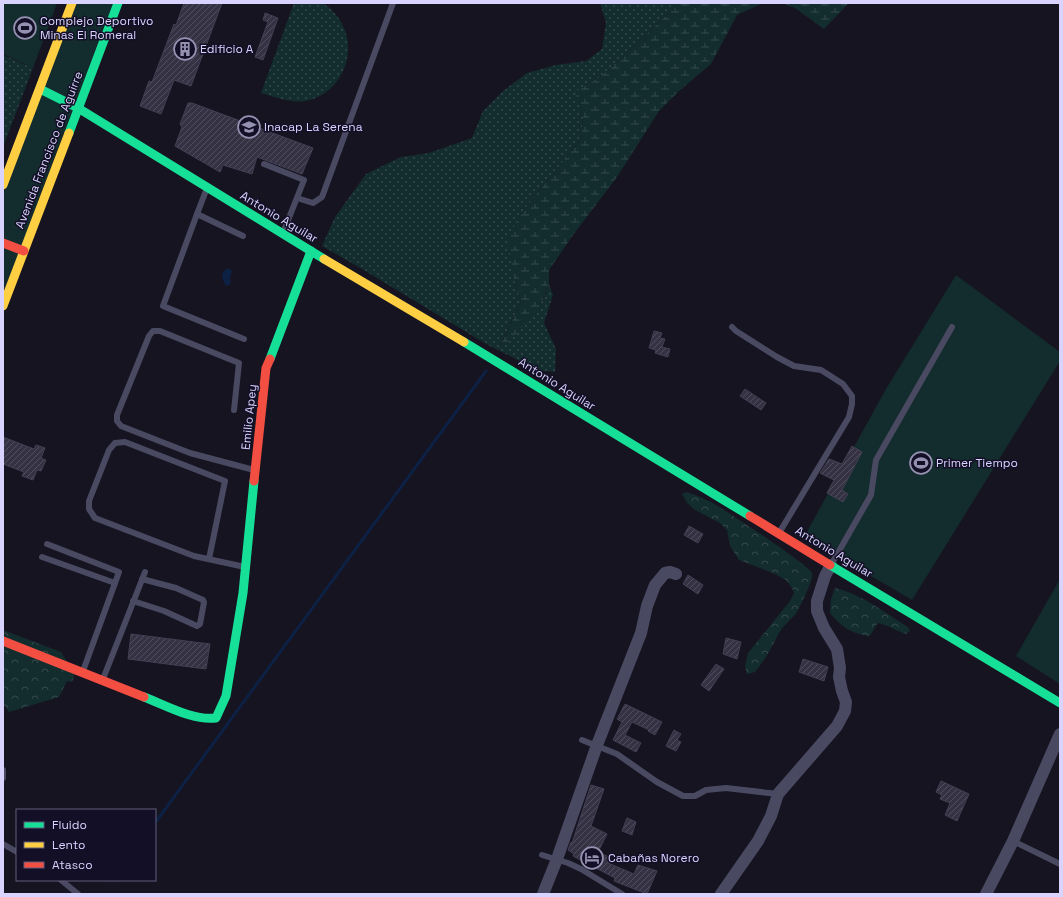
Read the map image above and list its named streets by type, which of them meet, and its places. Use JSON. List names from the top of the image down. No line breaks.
{"streets":{"street":["Avenida Francisco de Aguirre","Antonio Aguilar","Emilio Apey"]},"crossings":[["Avenida Francisco de Aguirre","Antonio Aguilar"],["Antonio Aguilar","Emilio Apey"]],"places":{"sports":["Complejo Deportivo Minas El Romeral","Primer Tiempo"],"building":["Edificio A"],"school or university":["Inacap La Serena"],"hotel":["Cabañas Norero"]},"legend":["Fluido","Lento","Atasco"]}
